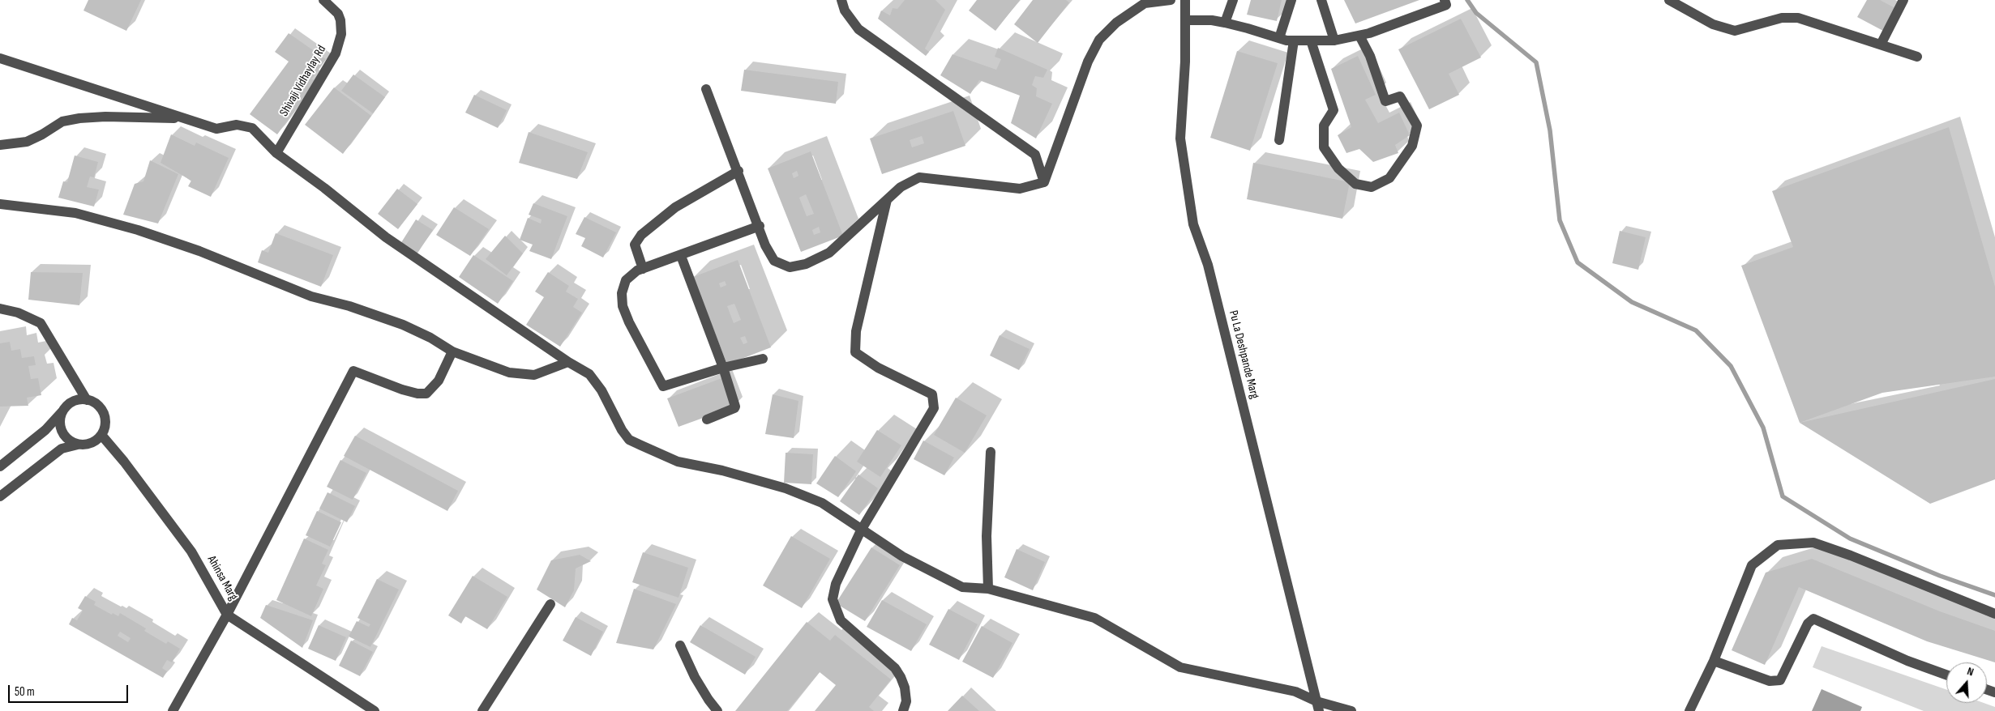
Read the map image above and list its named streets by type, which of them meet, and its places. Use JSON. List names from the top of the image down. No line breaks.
{"streets":{"street":["Shivaji Vidhaylay Rd","Pu La Deshpande Marg","Ahinsa Marg"]},"scale_bar":"50 m","north":"top"}
